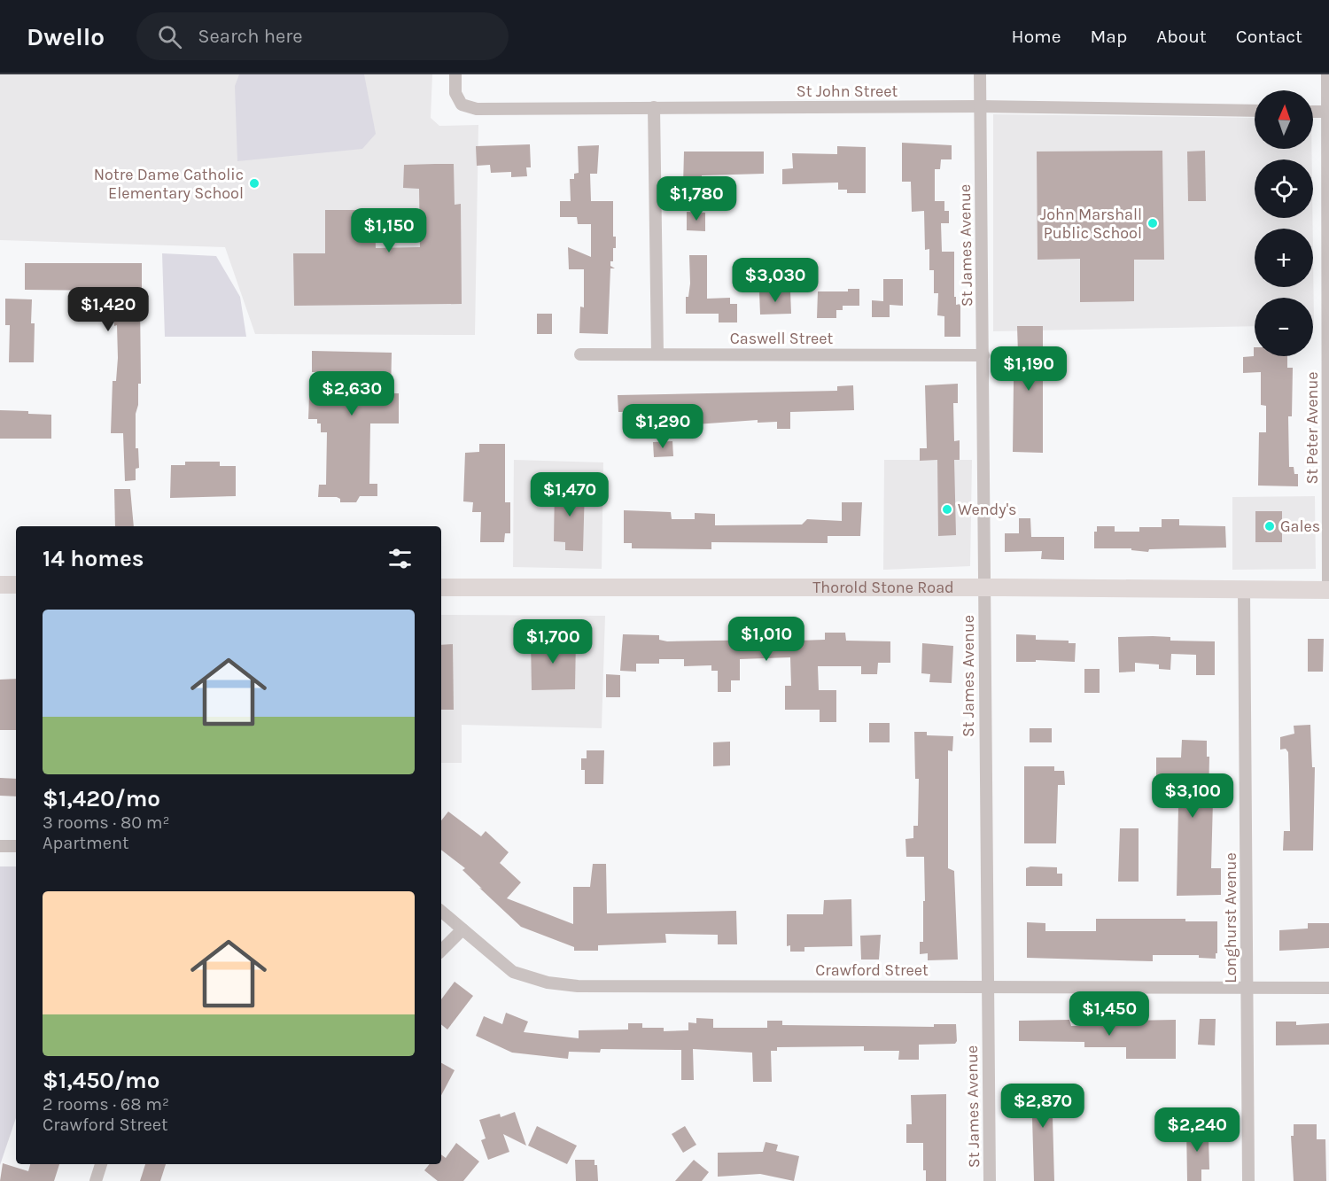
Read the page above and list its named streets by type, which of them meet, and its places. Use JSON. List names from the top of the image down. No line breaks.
{"streets":{"main road":["Thorold Stone Road"],"street":["St John Street","St James Avenue","Caswell Street","St Peter Avenue","Longhurst Avenue","Crawford Street"]},"crossings":[["St John Street","St James Avenue"],["St James Avenue","Caswell Street"],["St James Avenue","Thorold Stone Road"],["St James Avenue","Crawford Street"],["St Peter Avenue","Thorold Stone Road"],["Thorold Stone Road","Longhurst Avenue"],["Longhurst Avenue","Crawford Street"]],"places":["Notre Dame Catholic Elementary School","John Marshall Public School","Wendy's","Gales"],"north":"top","page":{"header":"Dwello","search":"Search here","nav":["Home","Map","About","Contact"],"map_buttons":["+","−"],"price":["$1,780","$1,150","$3,030","$1,420","$1,190","$2,630","$1,290","$1,470","$1,010","$1,700","$3,100","$1,450","$2,870","$2,240"],"heading":"14 homes","list":[{"name":"$1,420/mo","note":"3 rooms · 80 m² · Apartment"},{"name":"$1,450/mo","note":"2 rooms · 68 m² · Crawford Street"}]}}
